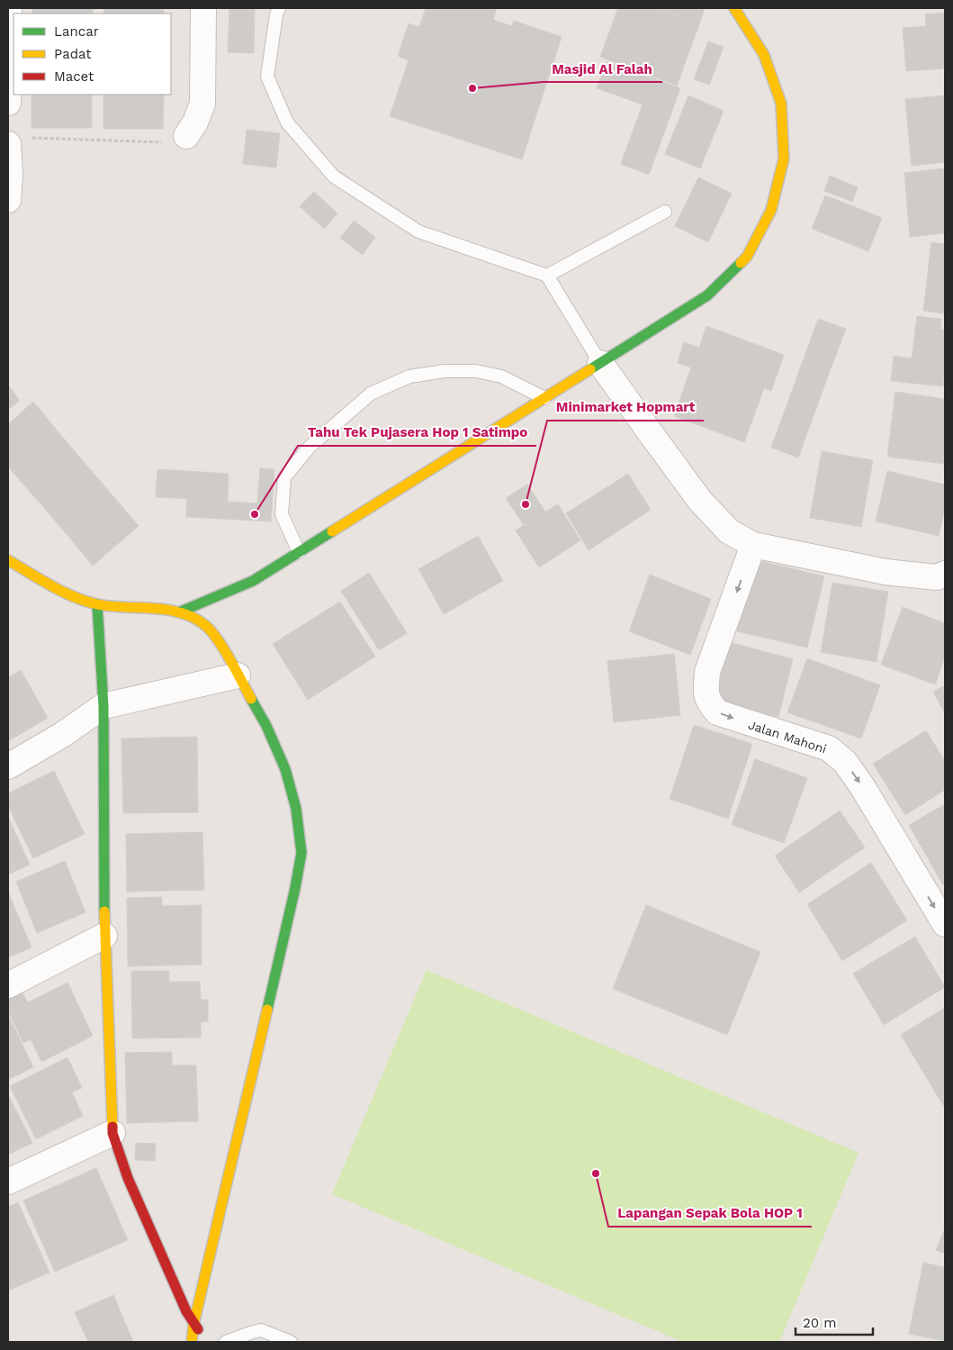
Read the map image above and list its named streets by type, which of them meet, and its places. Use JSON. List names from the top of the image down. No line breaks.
{"streets":{"street":["Jalan Mahoni"]},"one_way":["Jalan Mahoni"],"places":["Masjid Al Falah","Minimarket Hopmart","Tahu Tek Pujasera Hop 1 Satimpo","Lapangan Sepak Bola HOP 1"],"legend":["Lancar","Padat","Macet"],"scale_bar":"20 m"}
